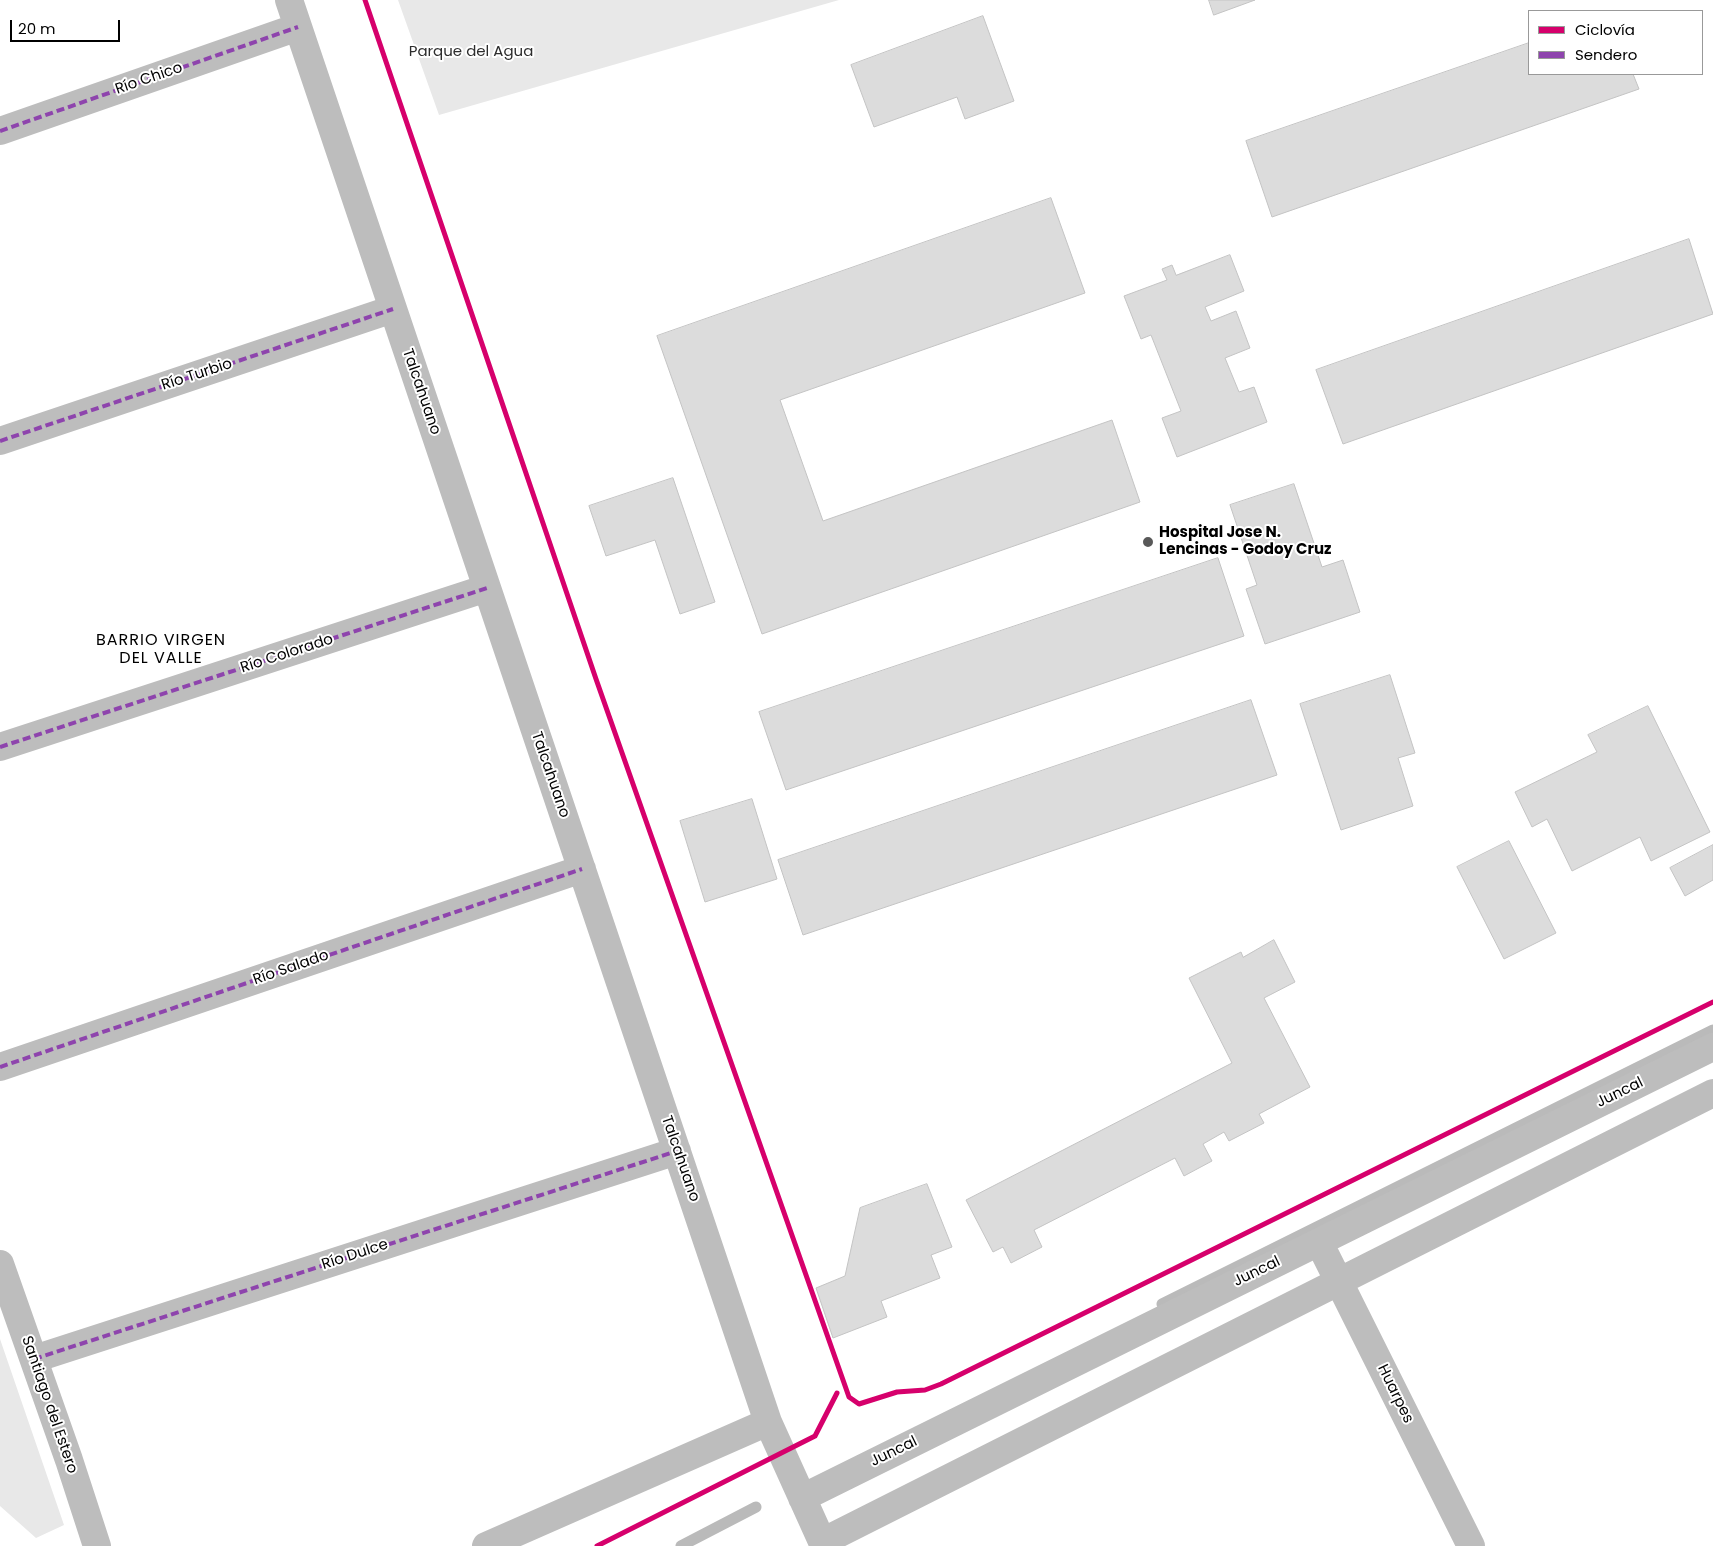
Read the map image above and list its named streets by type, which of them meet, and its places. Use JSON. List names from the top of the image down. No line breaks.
{"streets":{"street":["Río Chico","Río Turbio","Talcahuano","Río Colorado","Río Salado","Juncal","Río Dulce","Huarpes","Santiago del Estero"]},"crossings":[["Río Chico","Talcahuano"],["Río Turbio","Talcahuano"],["Talcahuano","Río Colorado"],["Talcahuano","Río Salado"],["Talcahuano","Juncal"],["Talcahuano","Río Dulce"],["Juncal","Huarpes"],["Río Dulce","Santiago del Estero"]],"districts":["BARRIO VIRGEN DEL VALLE"],"parks":["Parque del Agua"],"places":["Hospital Jose N. Lencinas - Godoy Cruz"],"legend":["Ciclovía","Sendero"],"scale_bar":"20 m"}
